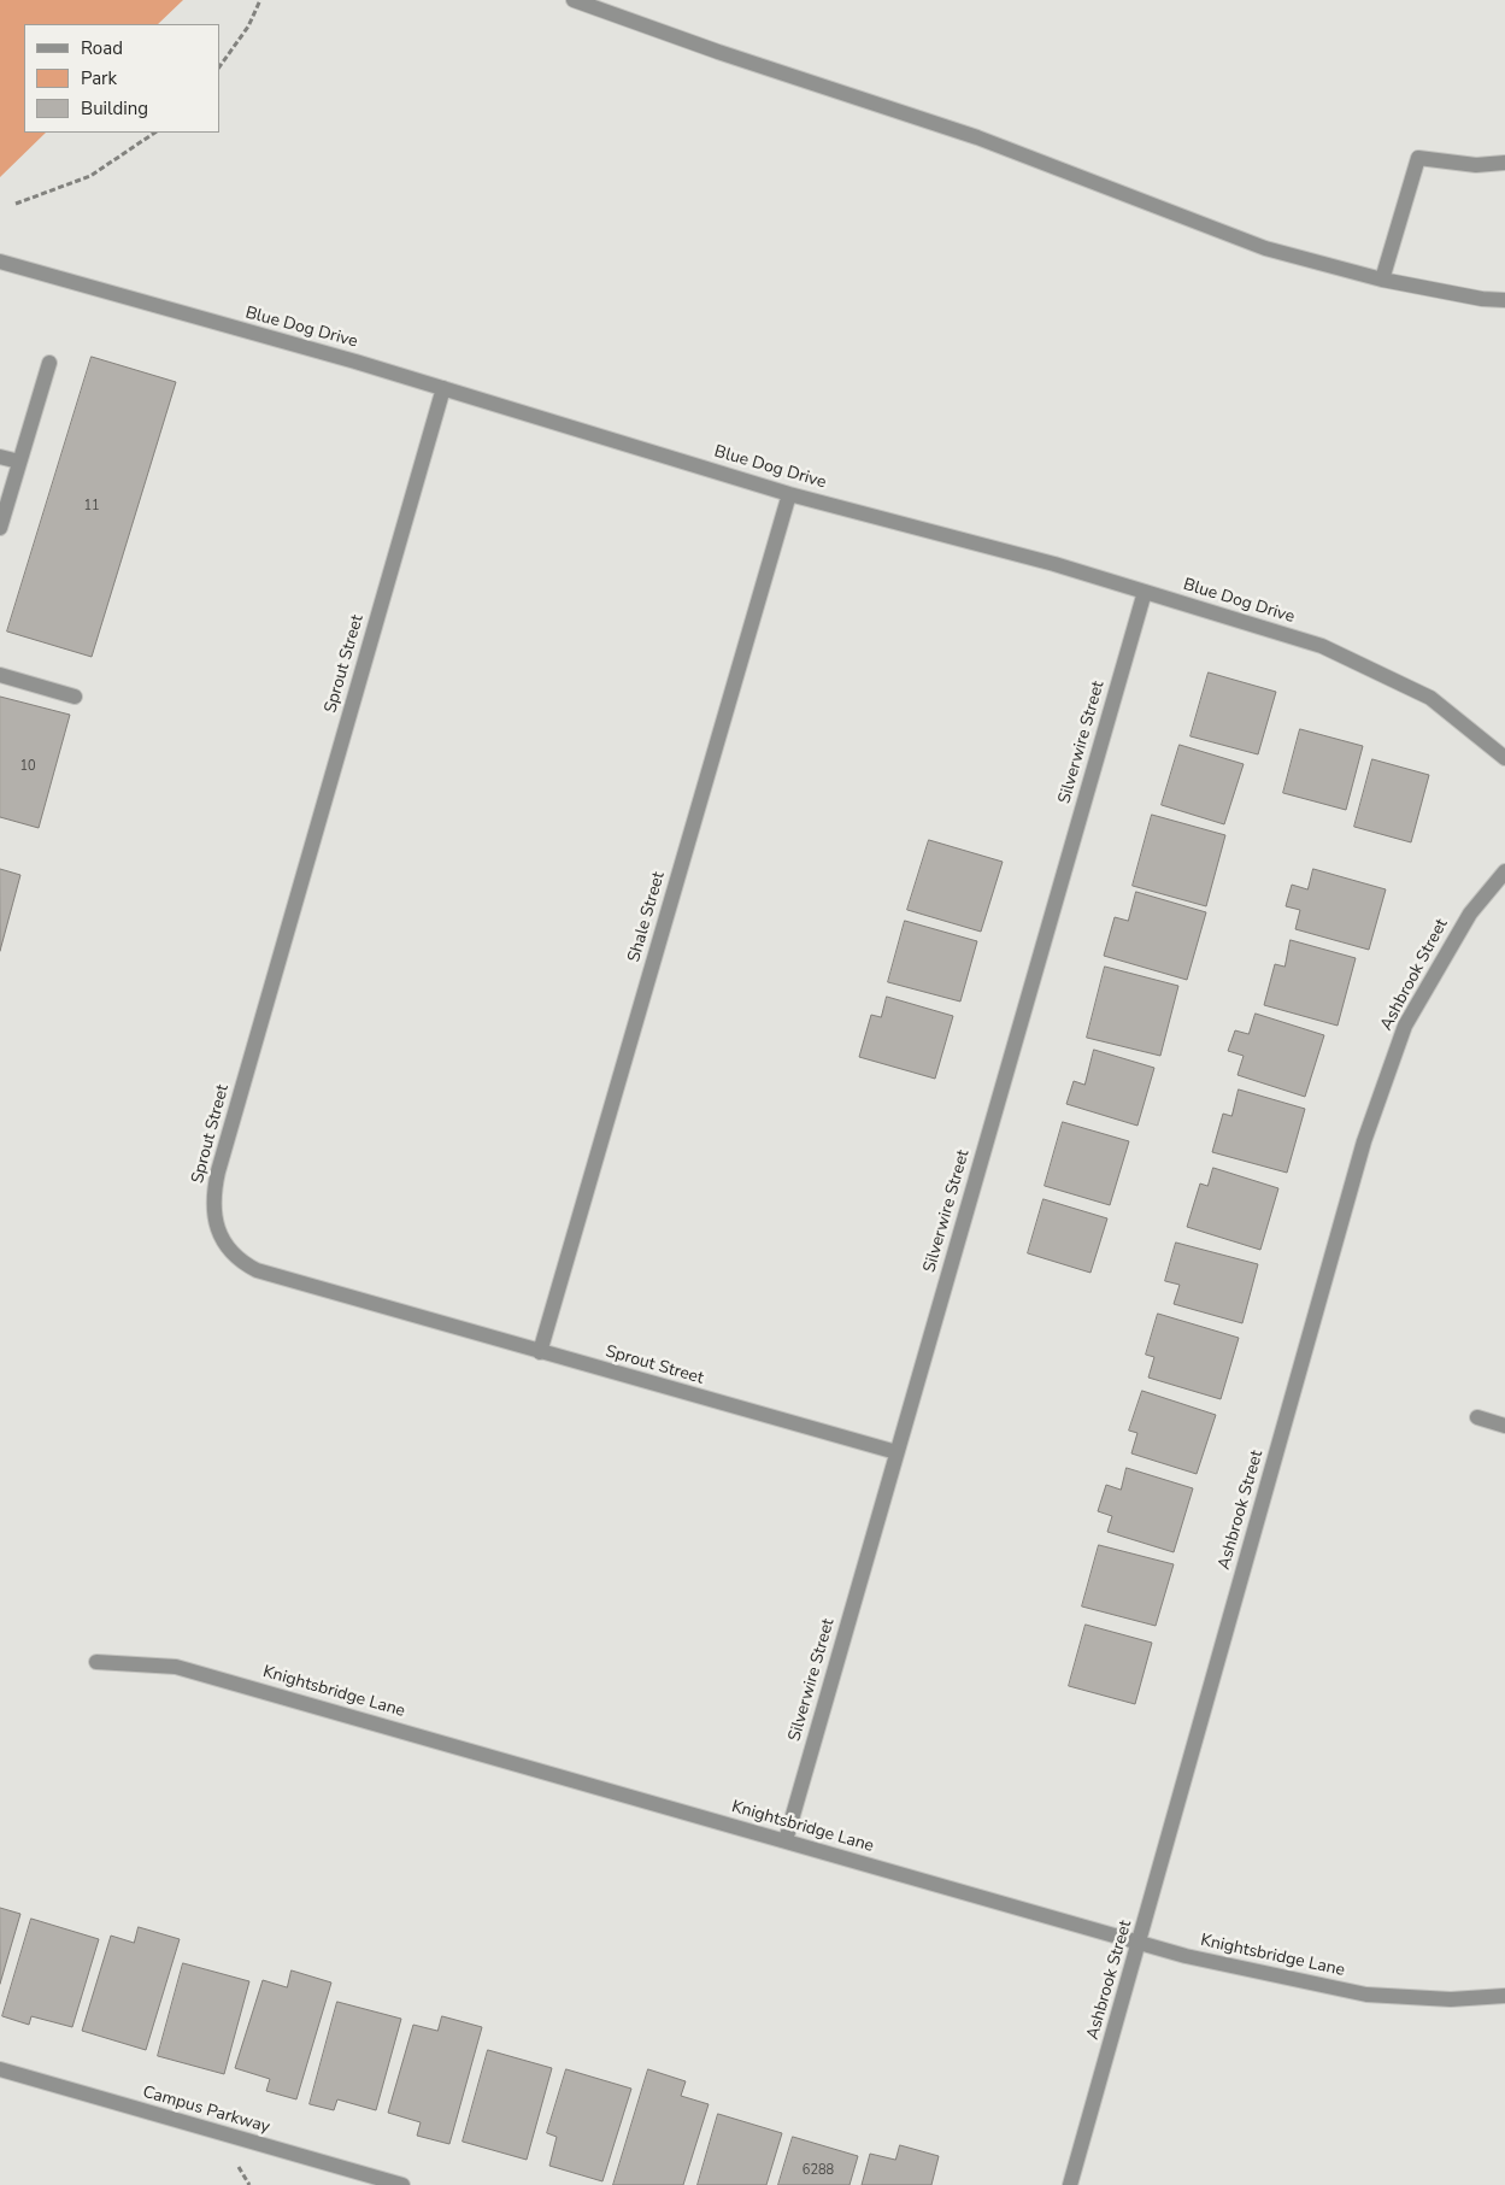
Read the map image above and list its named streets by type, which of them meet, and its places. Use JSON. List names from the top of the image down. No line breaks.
{"streets":{"street":["Blue Dog Drive","Sprout Street","Silverwire Street","Shale Street","Ashbrook Street","Knightsbridge Lane","Campus Parkway"]},"crossings":[["Blue Dog Drive","Sprout Street"],["Blue Dog Drive","Silverwire Street"],["Blue Dog Drive","Shale Street"],["Sprout Street","Silverwire Street"],["Sprout Street","Shale Street"],["Silverwire Street","Knightsbridge Lane"],["Ashbrook Street","Knightsbridge Lane"]],"house_numbers":["11","10","6288"],"legend":["Road","Park","Building"]}
